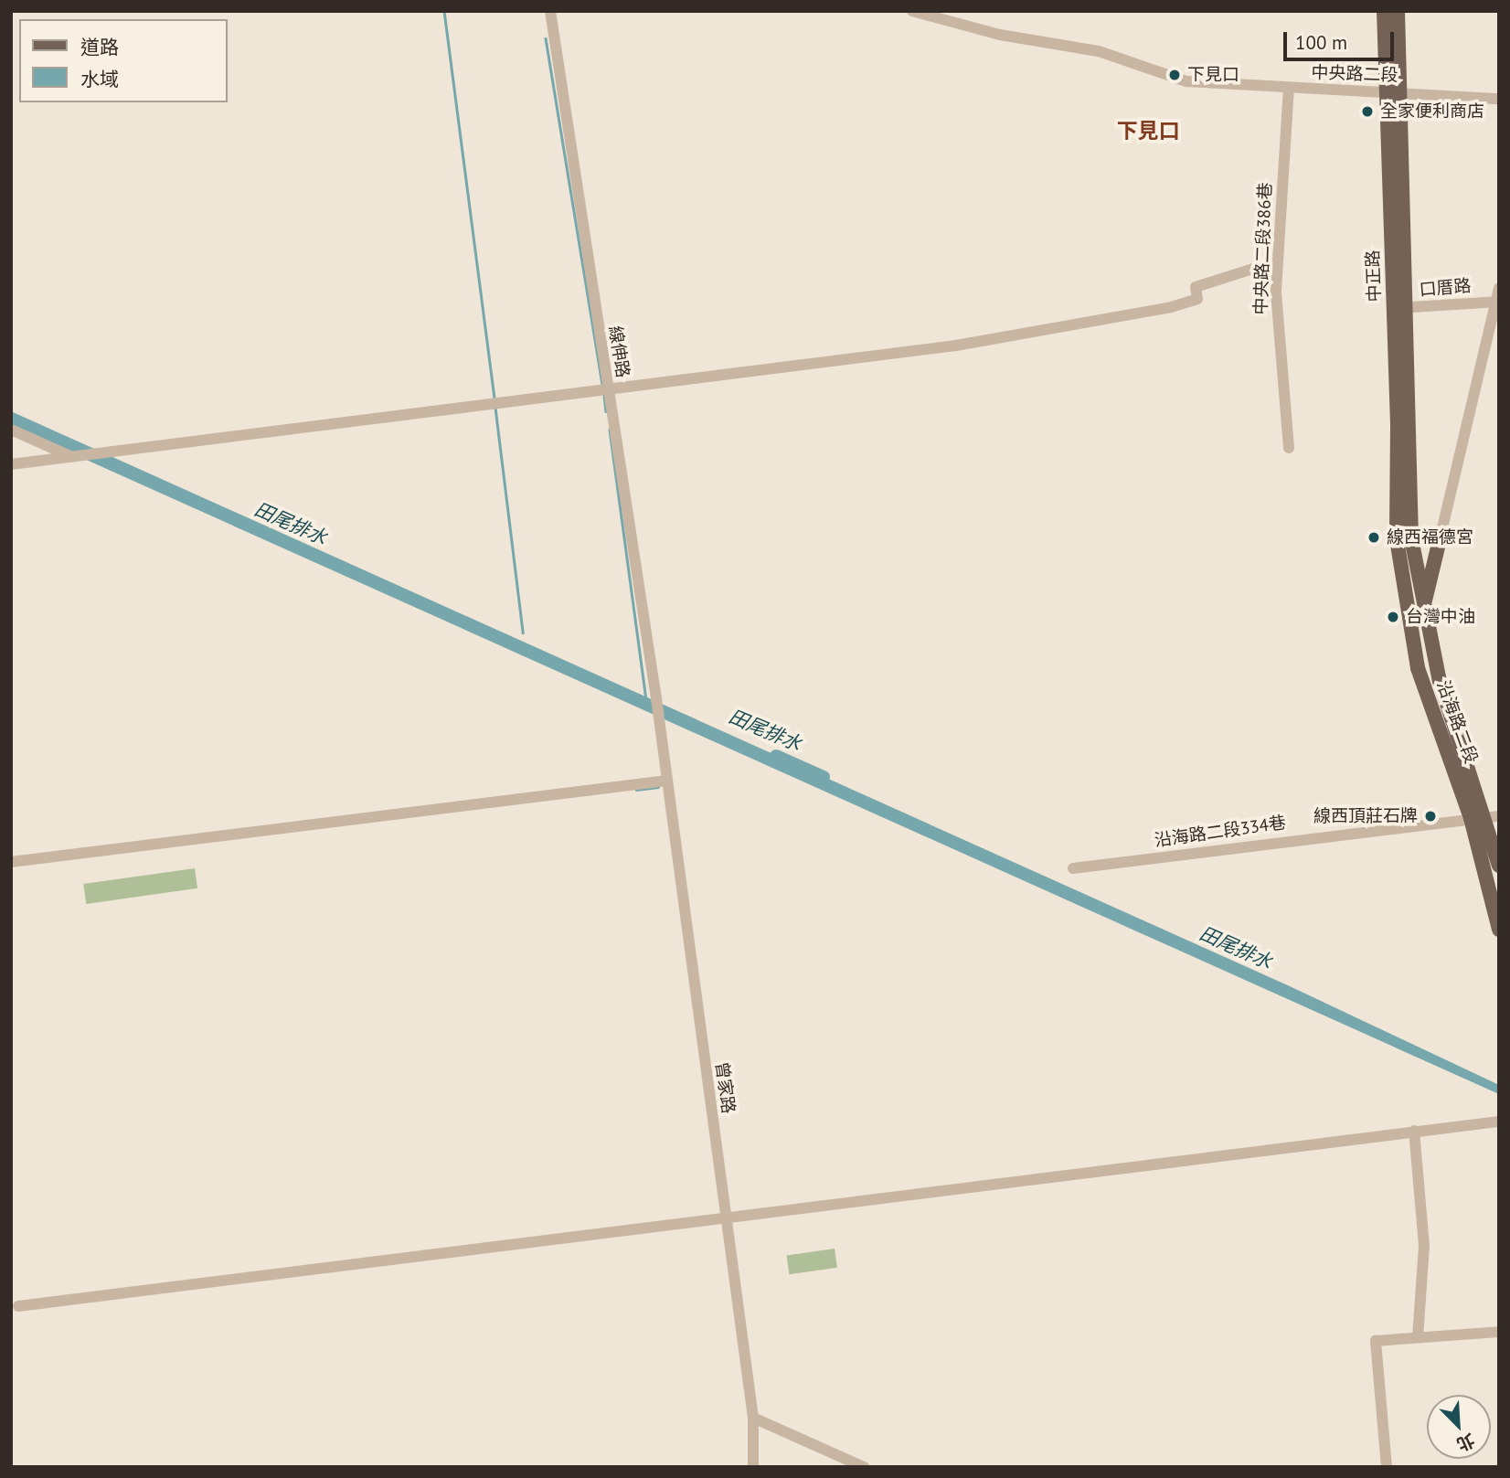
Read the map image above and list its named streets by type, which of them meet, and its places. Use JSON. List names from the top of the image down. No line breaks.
{"streets":{"main road":["中正路","沿海路二段"],"street":["中央路二段","中央路二段386巷","口厝路","線伸路","沿海路二段334巷","曾家路"]},"crossings":[["中央路二段","中央路二段386巷"],["中央路二段","中正路"],["中正路","口厝路"],["中正路","沿海路二段"],["線伸路","曾家路"],["沿海路二段","沿海路二段334巷"]],"districts":["下見口"],"water":["田尾排水"],"places":["下見口","全家便利商店","線西福德宮","台灣中油","線西頂莊石牌"],"legend":["道路","水域"],"scale_bar":"100 m","north":"bottom right"}
